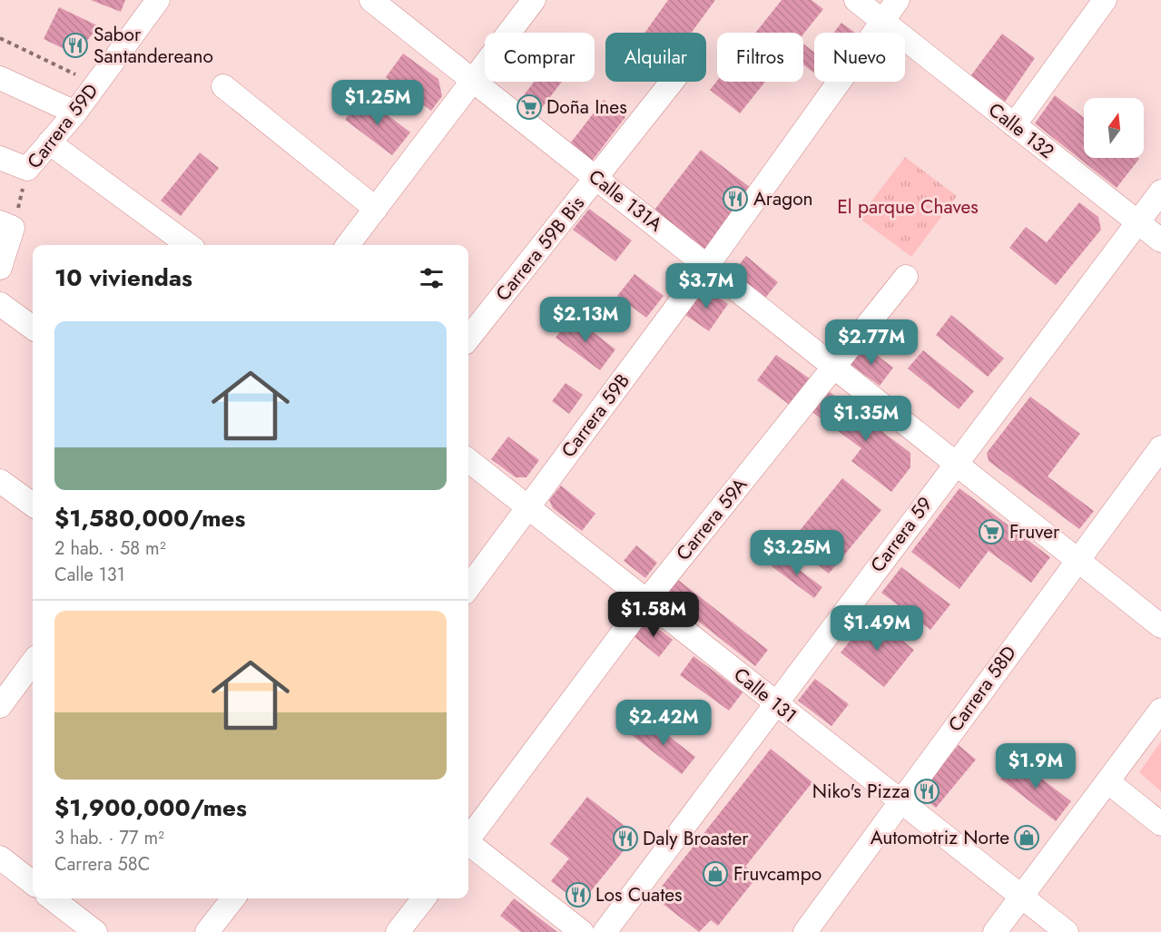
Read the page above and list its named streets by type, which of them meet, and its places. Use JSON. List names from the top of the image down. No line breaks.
{"streets":{"street":["Carrera 59D","Calle 132","Calle 131A","Carrera 59B Bis","Carrera 59B","Carrera 59A","Carrera 59","Carrera 58D","Calle 131"]},"crossings":[["Calle 132","Carrera 59B"],["Calle 132","Carrera 59"],["Calle 131A","Carrera 59B Bis"],["Calle 131A","Carrera 59B"],["Calle 131A","Carrera 59A"],["Calle 131A","Carrera 59"],["Calle 131A","Carrera 58D"],["Carrera 59B","Calle 131"],["Carrera 59A","Calle 131"],["Carrera 59","Calle 131"],["Carrera 58D","Calle 131"]],"parks":["El parque Chaves"],"places":{"restaurant":["Sabor Santandereano","Aragon","Niko's Pizza","Daly Broaster","Los Cuates"],"supermarket":["Doña Ines","Fruver"],"shop":["Automotriz Norte","Fruvcampo"]},"north":"top","page":{"chip":["Comprar","Alquilar","Filtros","Nuevo"],"price":["$1.25M","$3.7M","$2.13M","$2.77M","$1.35M","$3.25M","$1.58M","$1.49M","$2.42M","$1.9M"],"heading":"10 viviendas","list":[{"name":"$1,580,000/mes","note":"2 hab. · 58 m² · Calle 131"},{"name":"$1,900,000/mes","note":"3 hab. · 77 m² · Carrera 58C"}]}}
